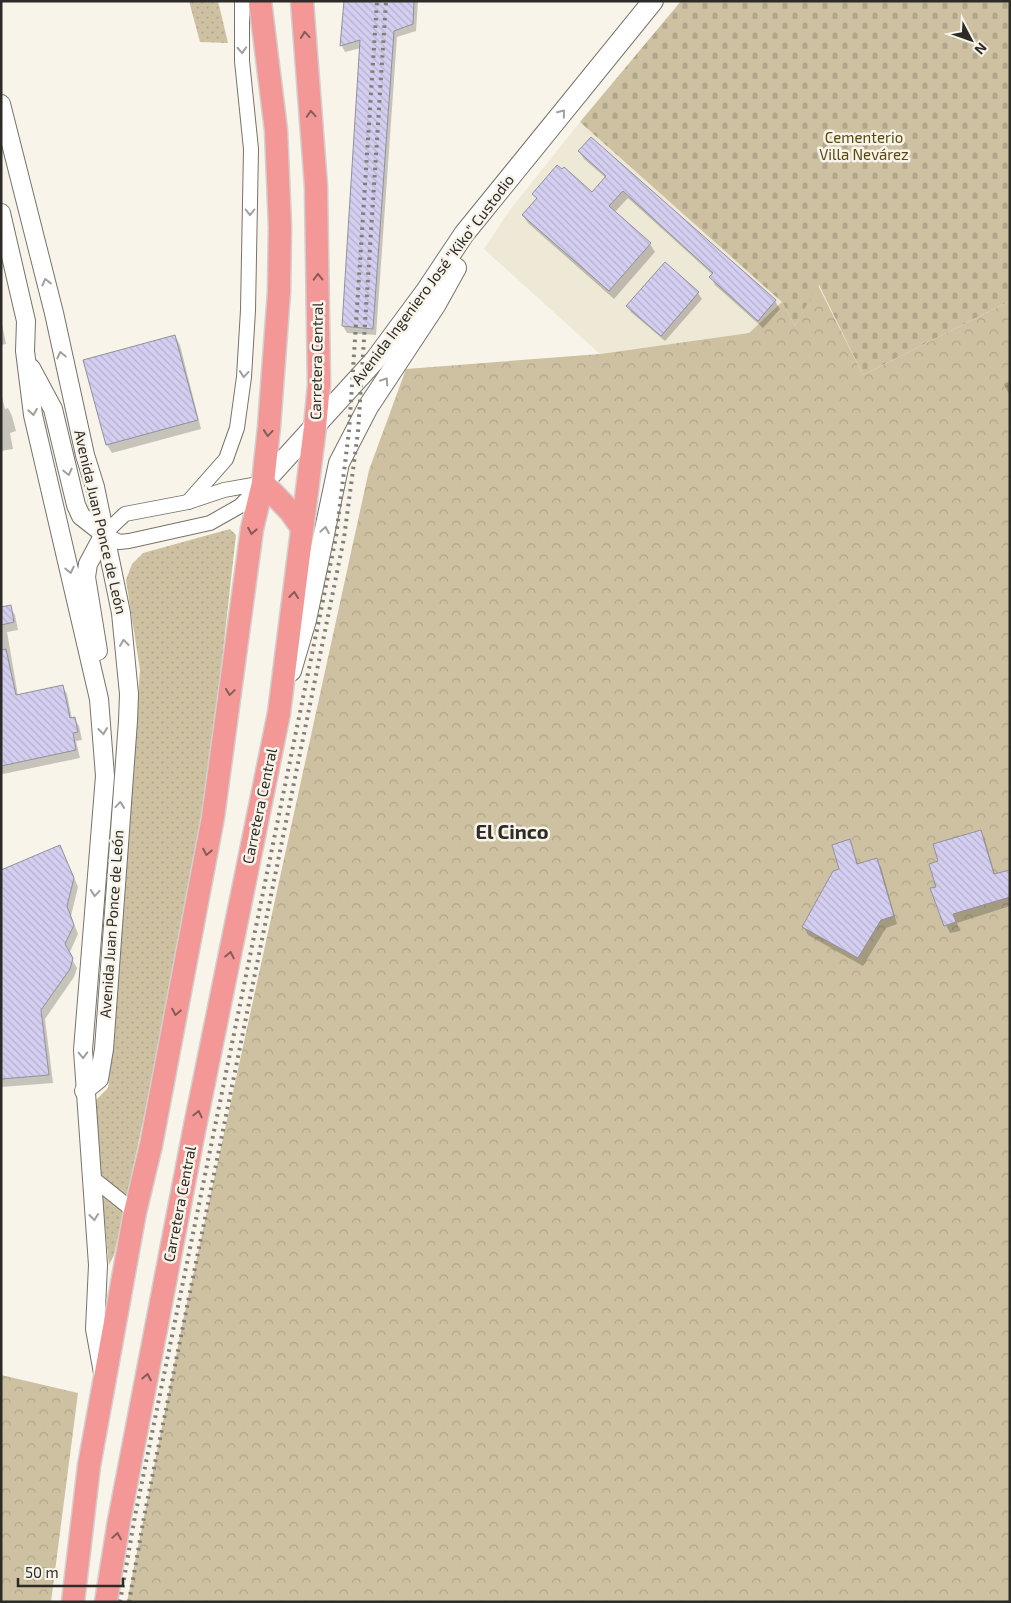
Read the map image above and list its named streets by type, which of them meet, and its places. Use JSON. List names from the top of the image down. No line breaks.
{"streets":{"highway":["Carretera Central"],"main road":["Avenida Ingeniero José \"Kiko\" Custodio"],"street":["Avenida Juan Ponce de León"]},"crossings":[["Avenida Ingeniero José \"Kiko\" Custodio","Carretera Central"]],"one_way":["Avenida Ingeniero José \"Kiko\" Custodio"],"districts":["El Cinco"],"parks":["Cementerio Villa Nevárez"],"scale_bar":"50 m","north":"bottom right"}
